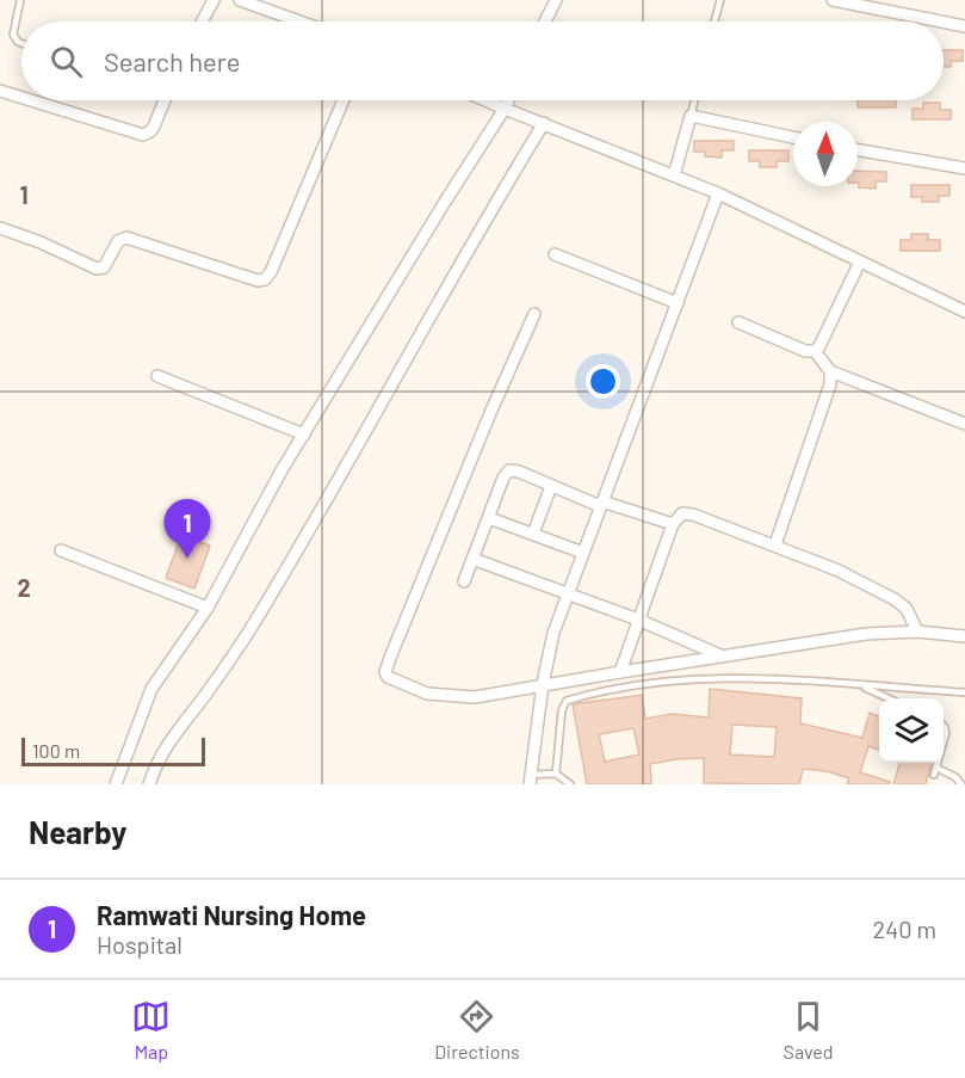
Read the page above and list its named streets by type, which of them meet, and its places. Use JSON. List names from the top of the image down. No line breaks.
{"scale_bar":"100 m","north":"top","page":{"search":"Search here","pins":"1","scale":"100 m","heading":"Nearby","list":[{"mark":"1","name":"Ramwati Nursing Home","note":"Hospital","value":"240 m"}],"nav":["Map","Directions","Saved"]},"grid":{"rows":["1","2"]}}
